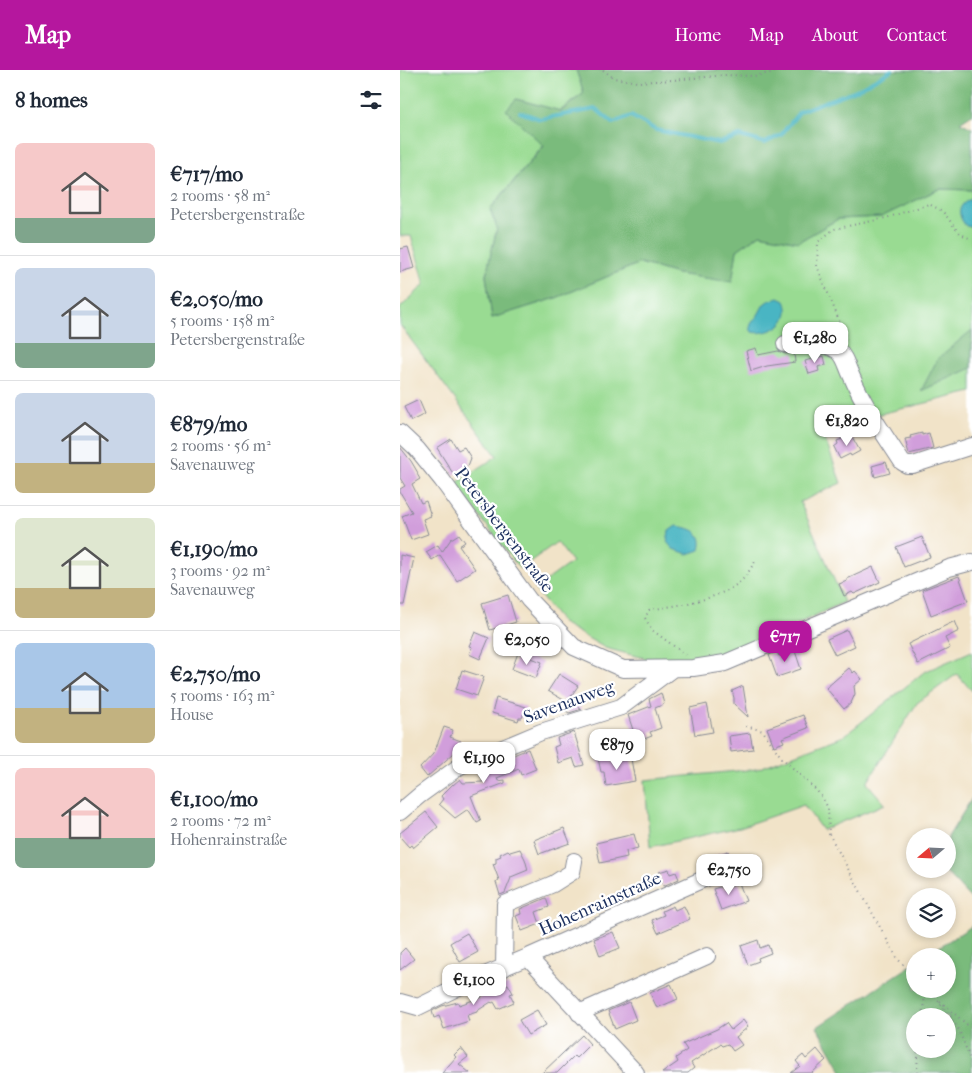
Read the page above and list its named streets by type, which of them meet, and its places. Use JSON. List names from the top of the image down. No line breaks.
{"streets":{"street":["Petersbergenstraße","Savenauweg","Hohenrainstraße"]},"crossings":[["Petersbergenstraße","Savenauweg"]],"north":"left","page":{"header":"Map","nav":["Home","Map","About","Contact"],"heading":"8 homes","list":[{"name":"€717/mo","note":"2 rooms · 58 m² · Petersbergenstraße"},{"name":"€2,050/mo","note":"5 rooms · 158 m² · Petersbergenstraße"},{"name":"€879/mo","note":"2 rooms · 56 m² · Savenauweg"},{"name":"€1,190/mo","note":"3 rooms · 92 m² · Savenauweg"},{"name":"€2,750/mo","note":"5 rooms · 163 m² · House"},{"name":"€1,100/mo","note":"2 rooms · 72 m² · Hohenrainstraße"}],"price":["€1,280","€1,820","€717","€2,050","€879","€1,190","€2,750","€1,100"],"map_buttons":["+","−"]}}
